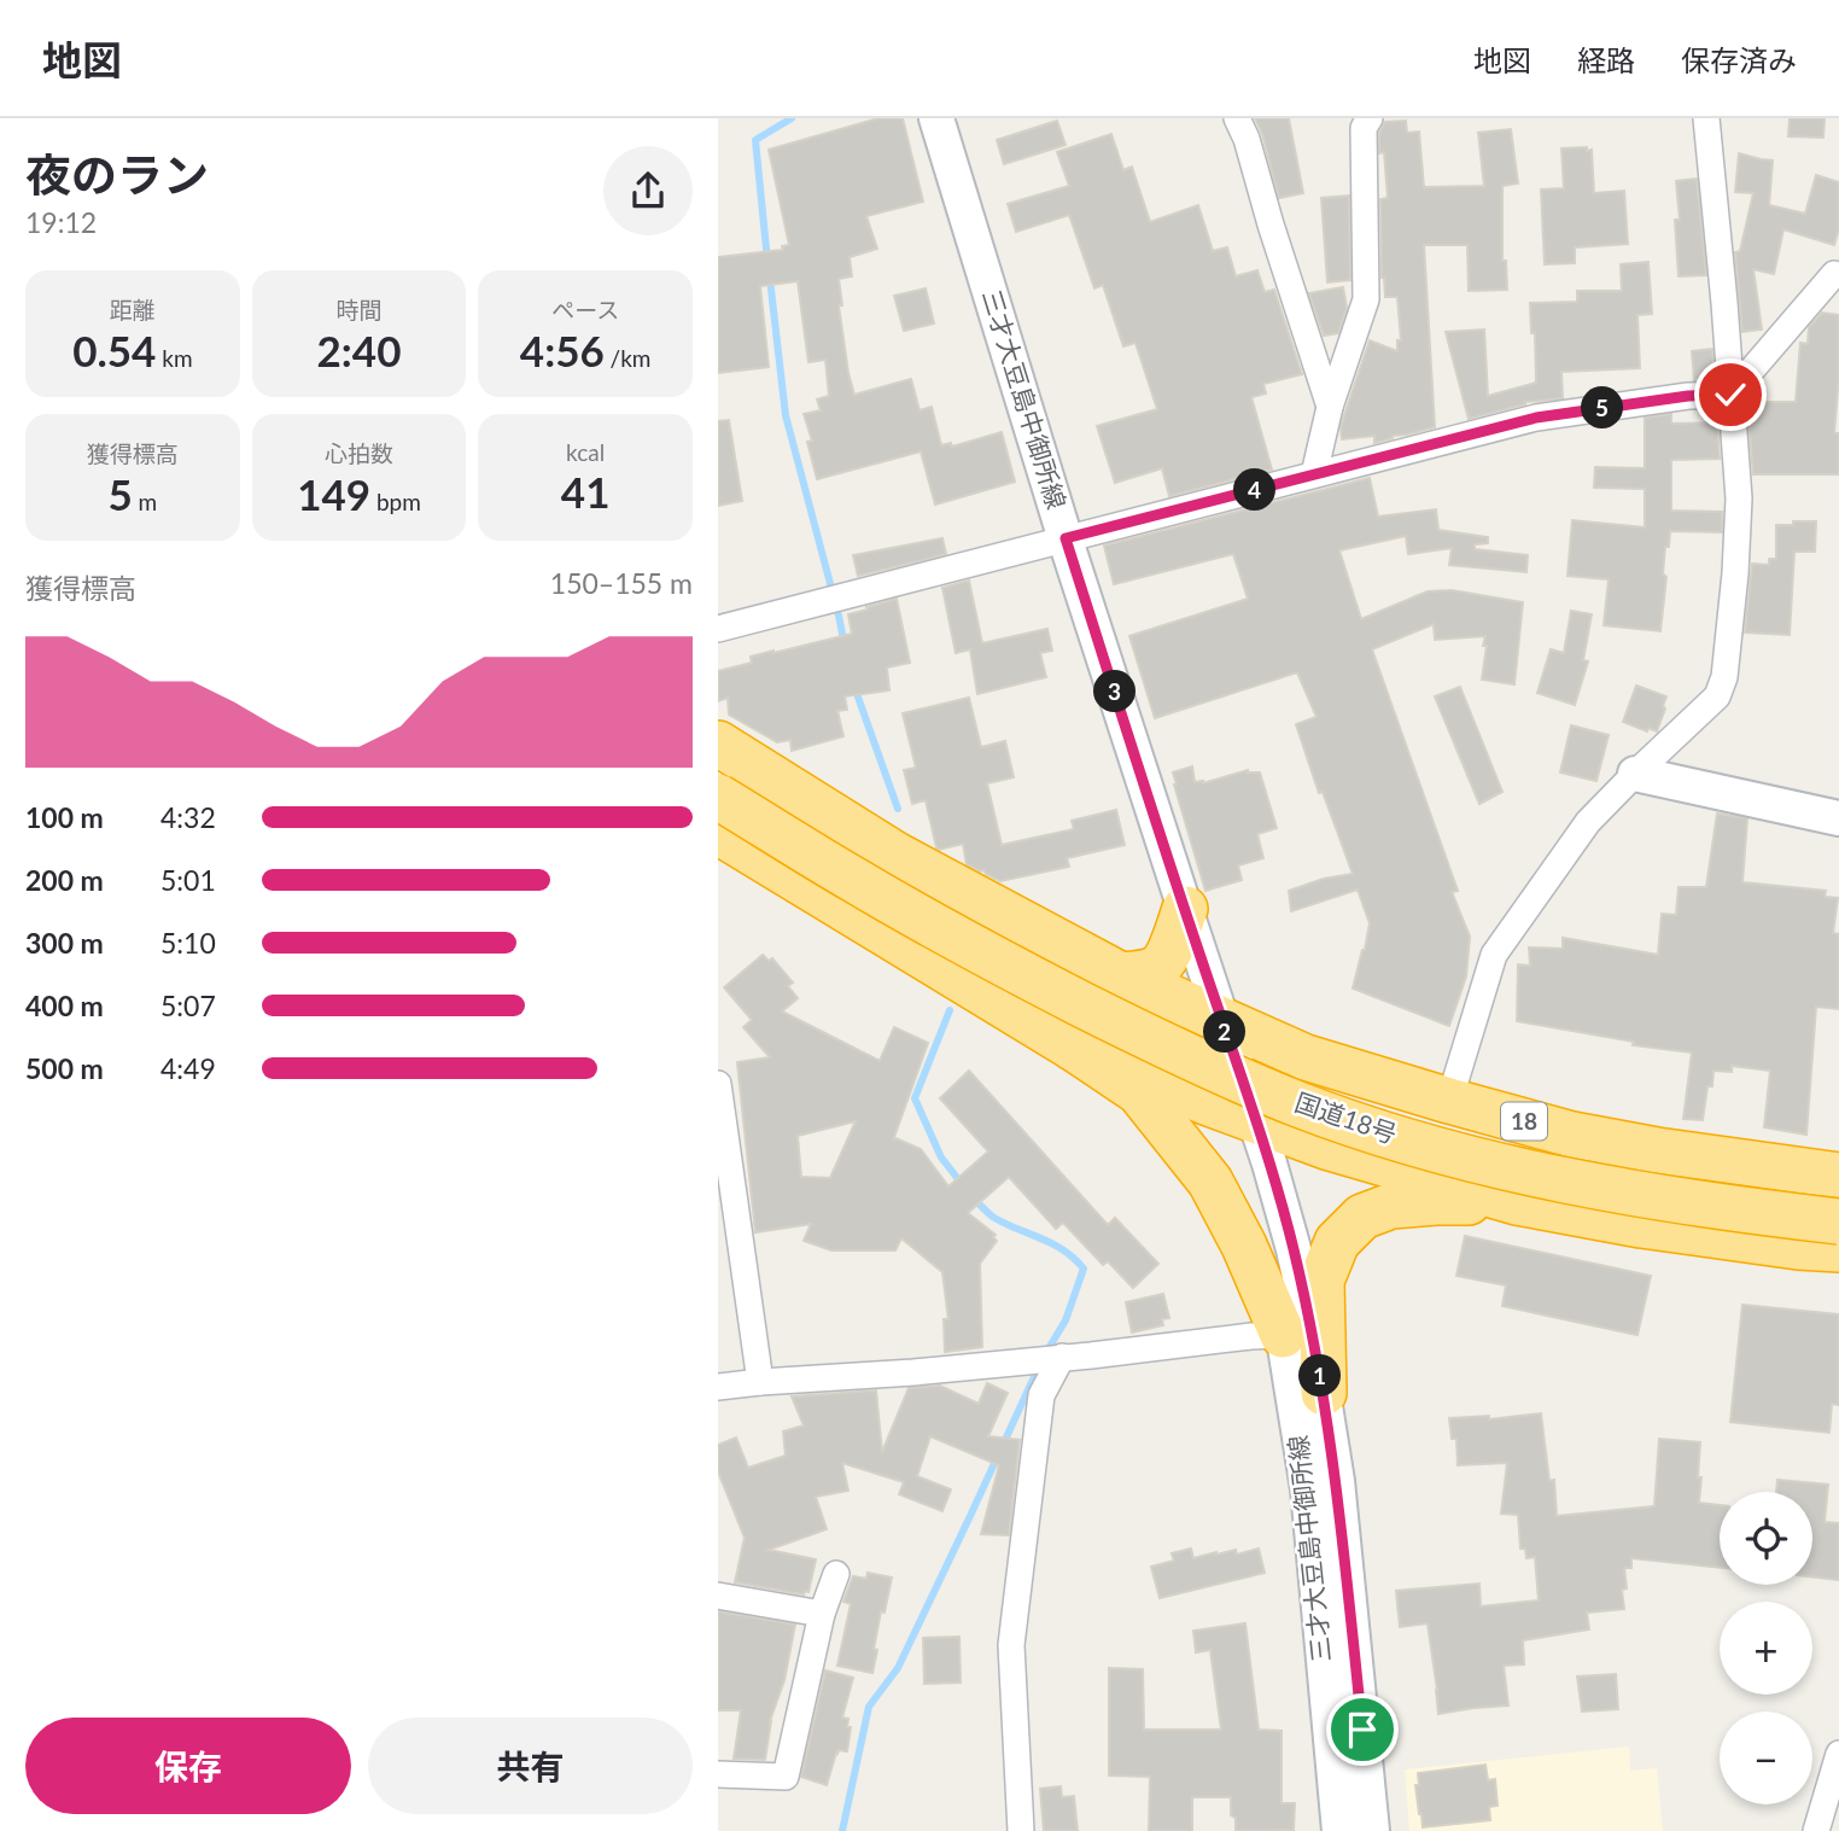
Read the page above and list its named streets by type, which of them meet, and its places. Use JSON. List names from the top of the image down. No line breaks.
{"streets":{"highway":["国道18号","18"],"main road":["三才大豆島中御所線"]},"crossings":[["三才大豆島中御所線","18"]],"page":{"header":"地図","nav":["地図","経路","保存済み"],"heading":["夜のラン","19:12"],"stats":[["距離","0.54 km"],["時間","2:40"],["ペース","4:56 /km"],["獲得標高","5 m"],["心拍数","149 bpm"],["kcal","41"]],"pins":["5","4","3","2","1"],"chart":["獲得標高","150–155 m"],"list":[{"name":"100 m","note":"4:32"},{"name":"200 m","note":"5:01"},{"name":"300 m","note":"5:10"},{"name":"400 m","note":"5:07"},{"name":"500 m","note":"4:49"}],"map_buttons":["+","−"],"buttons":["保存","共有"]}}
